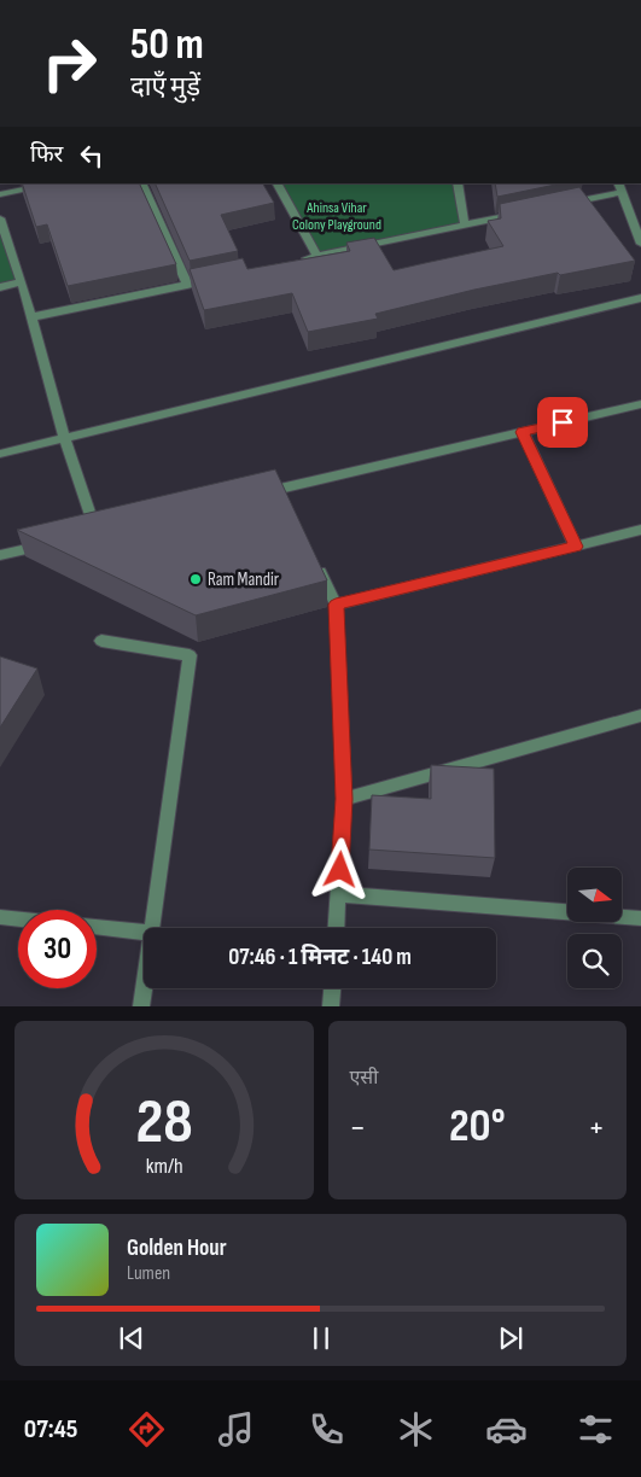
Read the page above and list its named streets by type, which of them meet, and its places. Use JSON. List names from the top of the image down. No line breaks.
{"parks":["Ahinsa Vihar Colony Playground"],"places":["Ram Mandir"],"north":"right","page":{"turn":["50 m","दाएँ मुड़ें"],"then":"फिर","limit":"30","trip":"07:46 · 1 मिनट · 140 m","tile":"एसी","heat":["−","20°","+"],"song":["Golden Hour","Lumen"],"tabs":"07:45","gauge":["28","km/h"]}}
